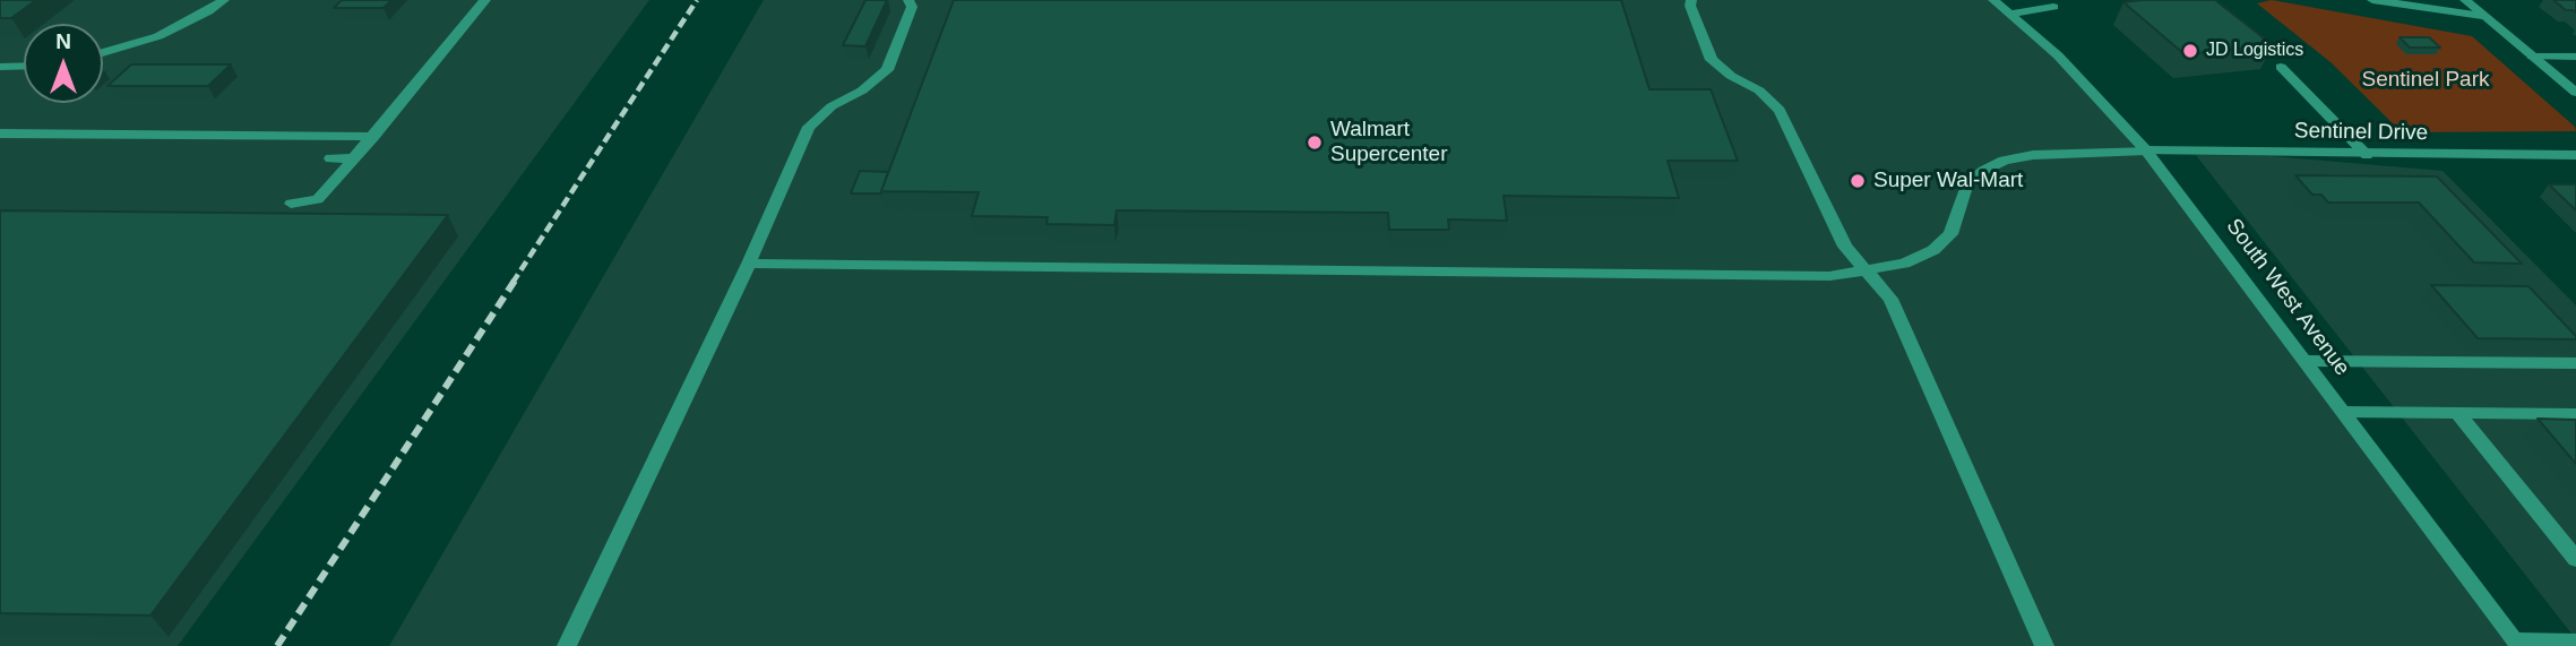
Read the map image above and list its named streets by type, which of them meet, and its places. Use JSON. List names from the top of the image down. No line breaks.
{"streets":{"street":["Sentinel Drive","South West Avenue"]},"crossings":[["Sentinel Drive","South West Avenue"]],"parks":["Sentinel Park"],"places":["JD Logistics","Walmart Supercenter","Super Wal-Mart"],"north":"top"}
